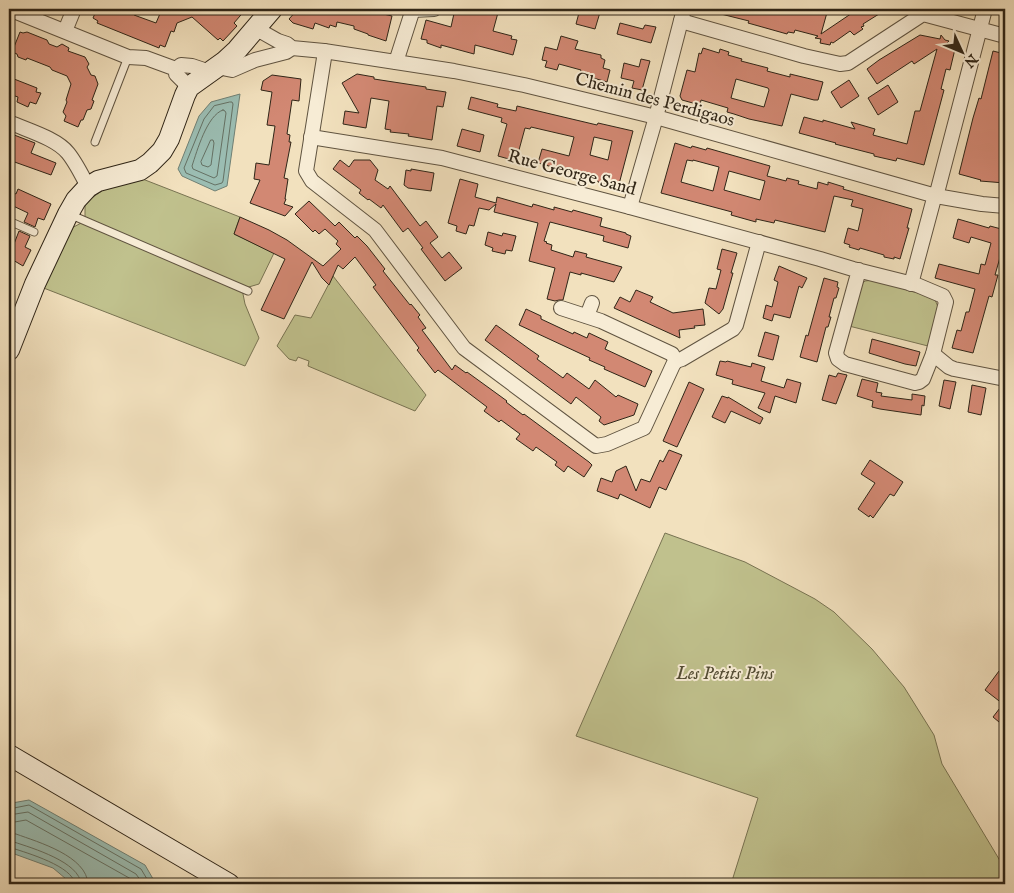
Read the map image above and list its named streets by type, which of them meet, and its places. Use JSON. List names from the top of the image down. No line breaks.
{"streets":{"street":["Chemin des Perdigaos","Rue George Sand"]},"parks":["Les Petits Pins"],"north":"bottom right"}
